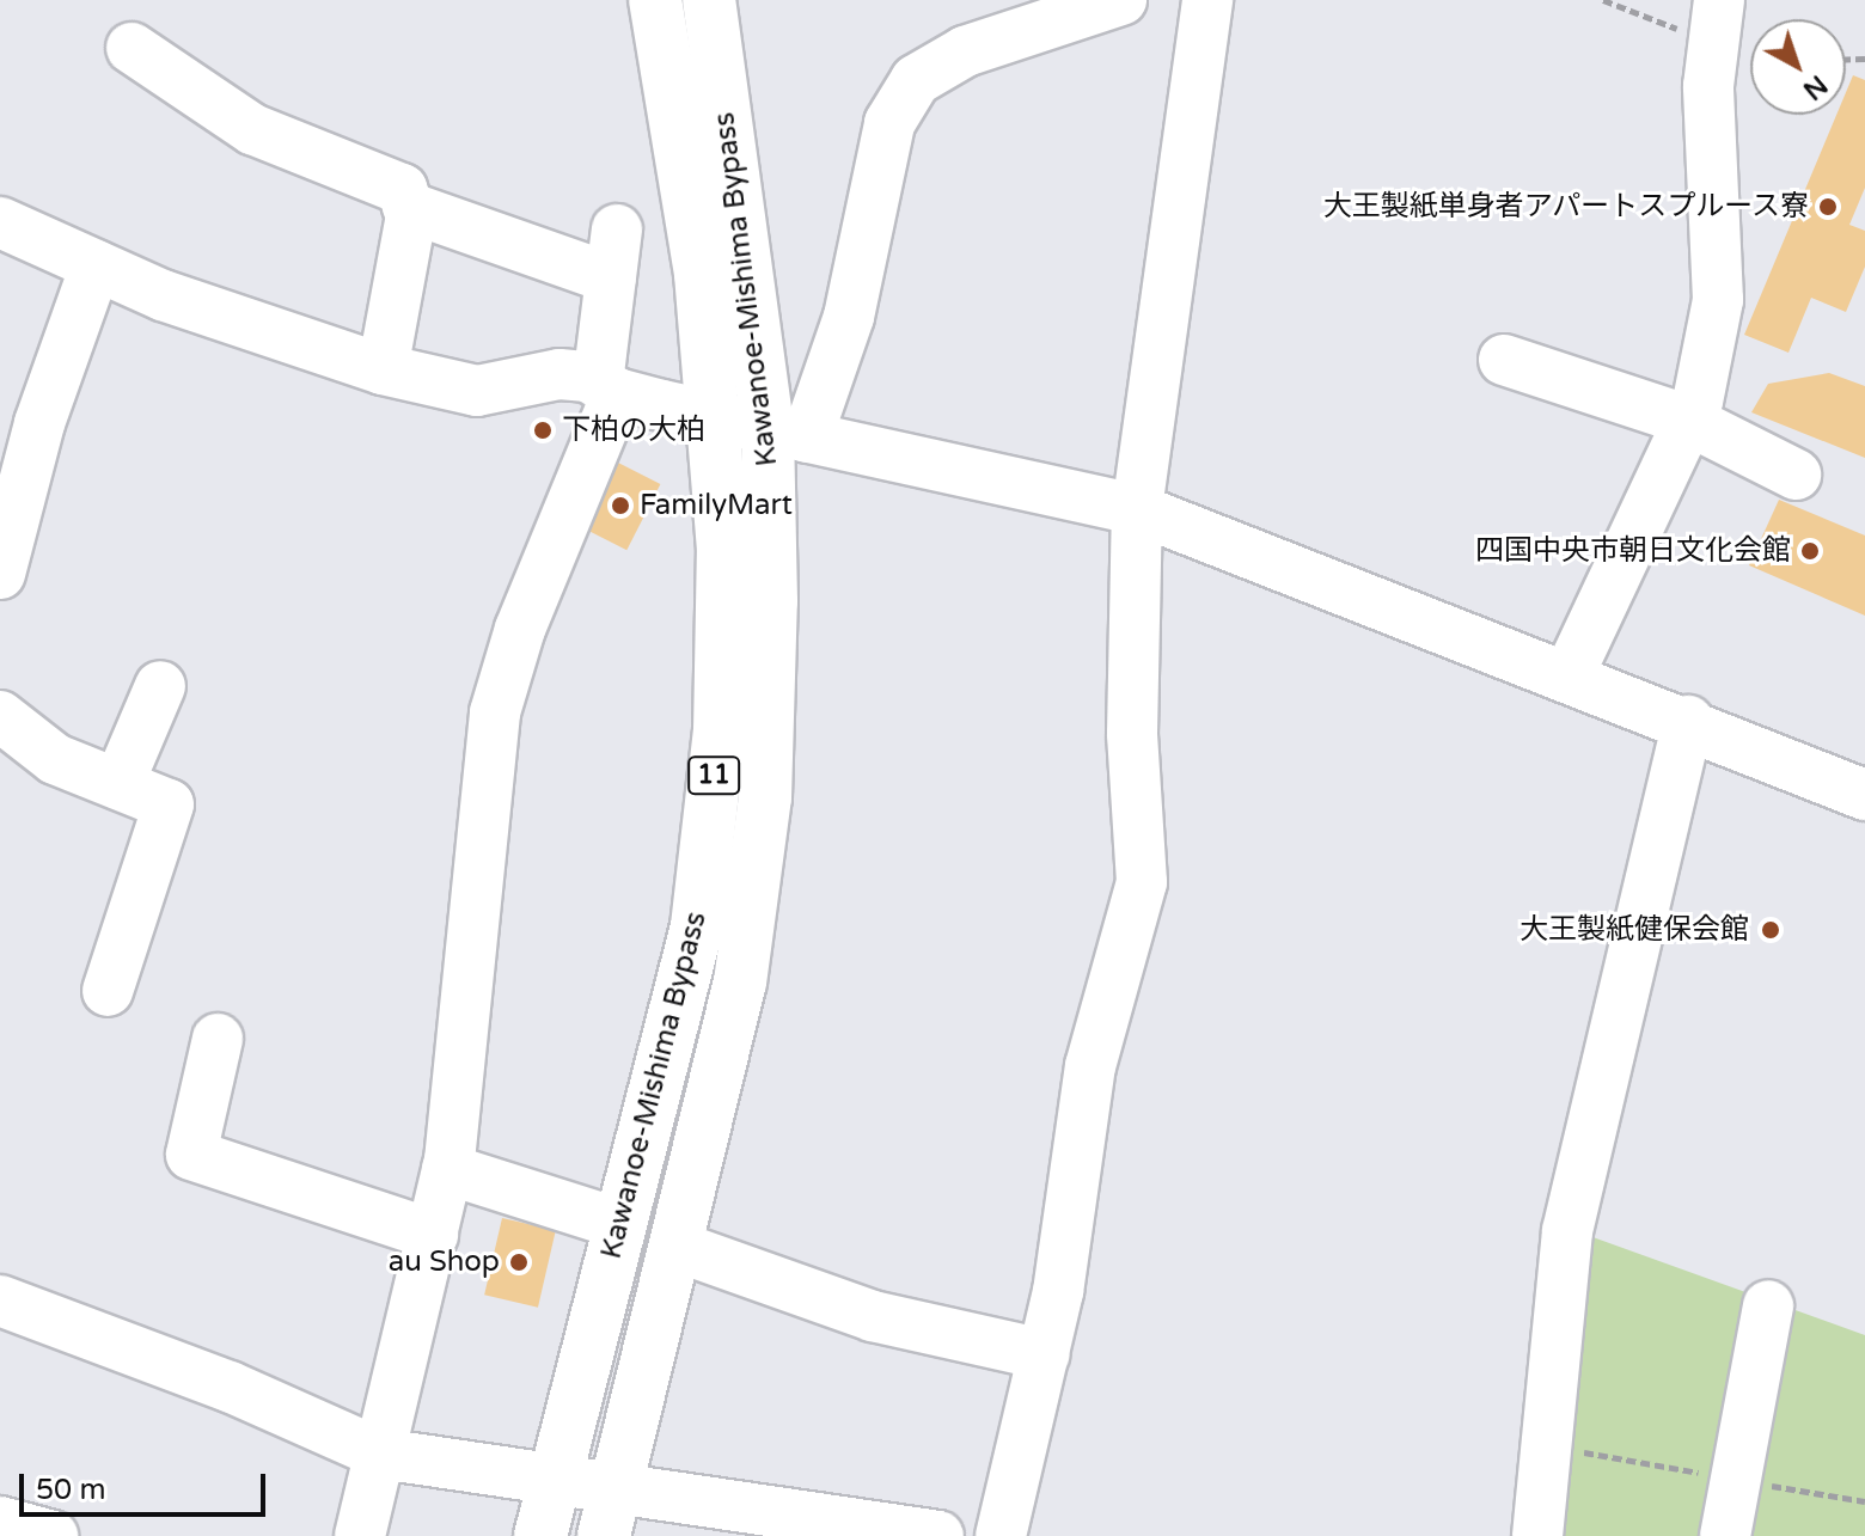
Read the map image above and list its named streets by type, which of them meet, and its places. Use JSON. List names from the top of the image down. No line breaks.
{"streets":{"highway":["Kawanoe-Mishima Bypass","11"]},"places":["大王製紙単身者アパートスプルース寮","下柏の大柏","FamilyMart","四国中央市朝日文化会館","大王製紙健保会館","au Shop"],"scale_bar":"50 m","north":"bottom right"}
